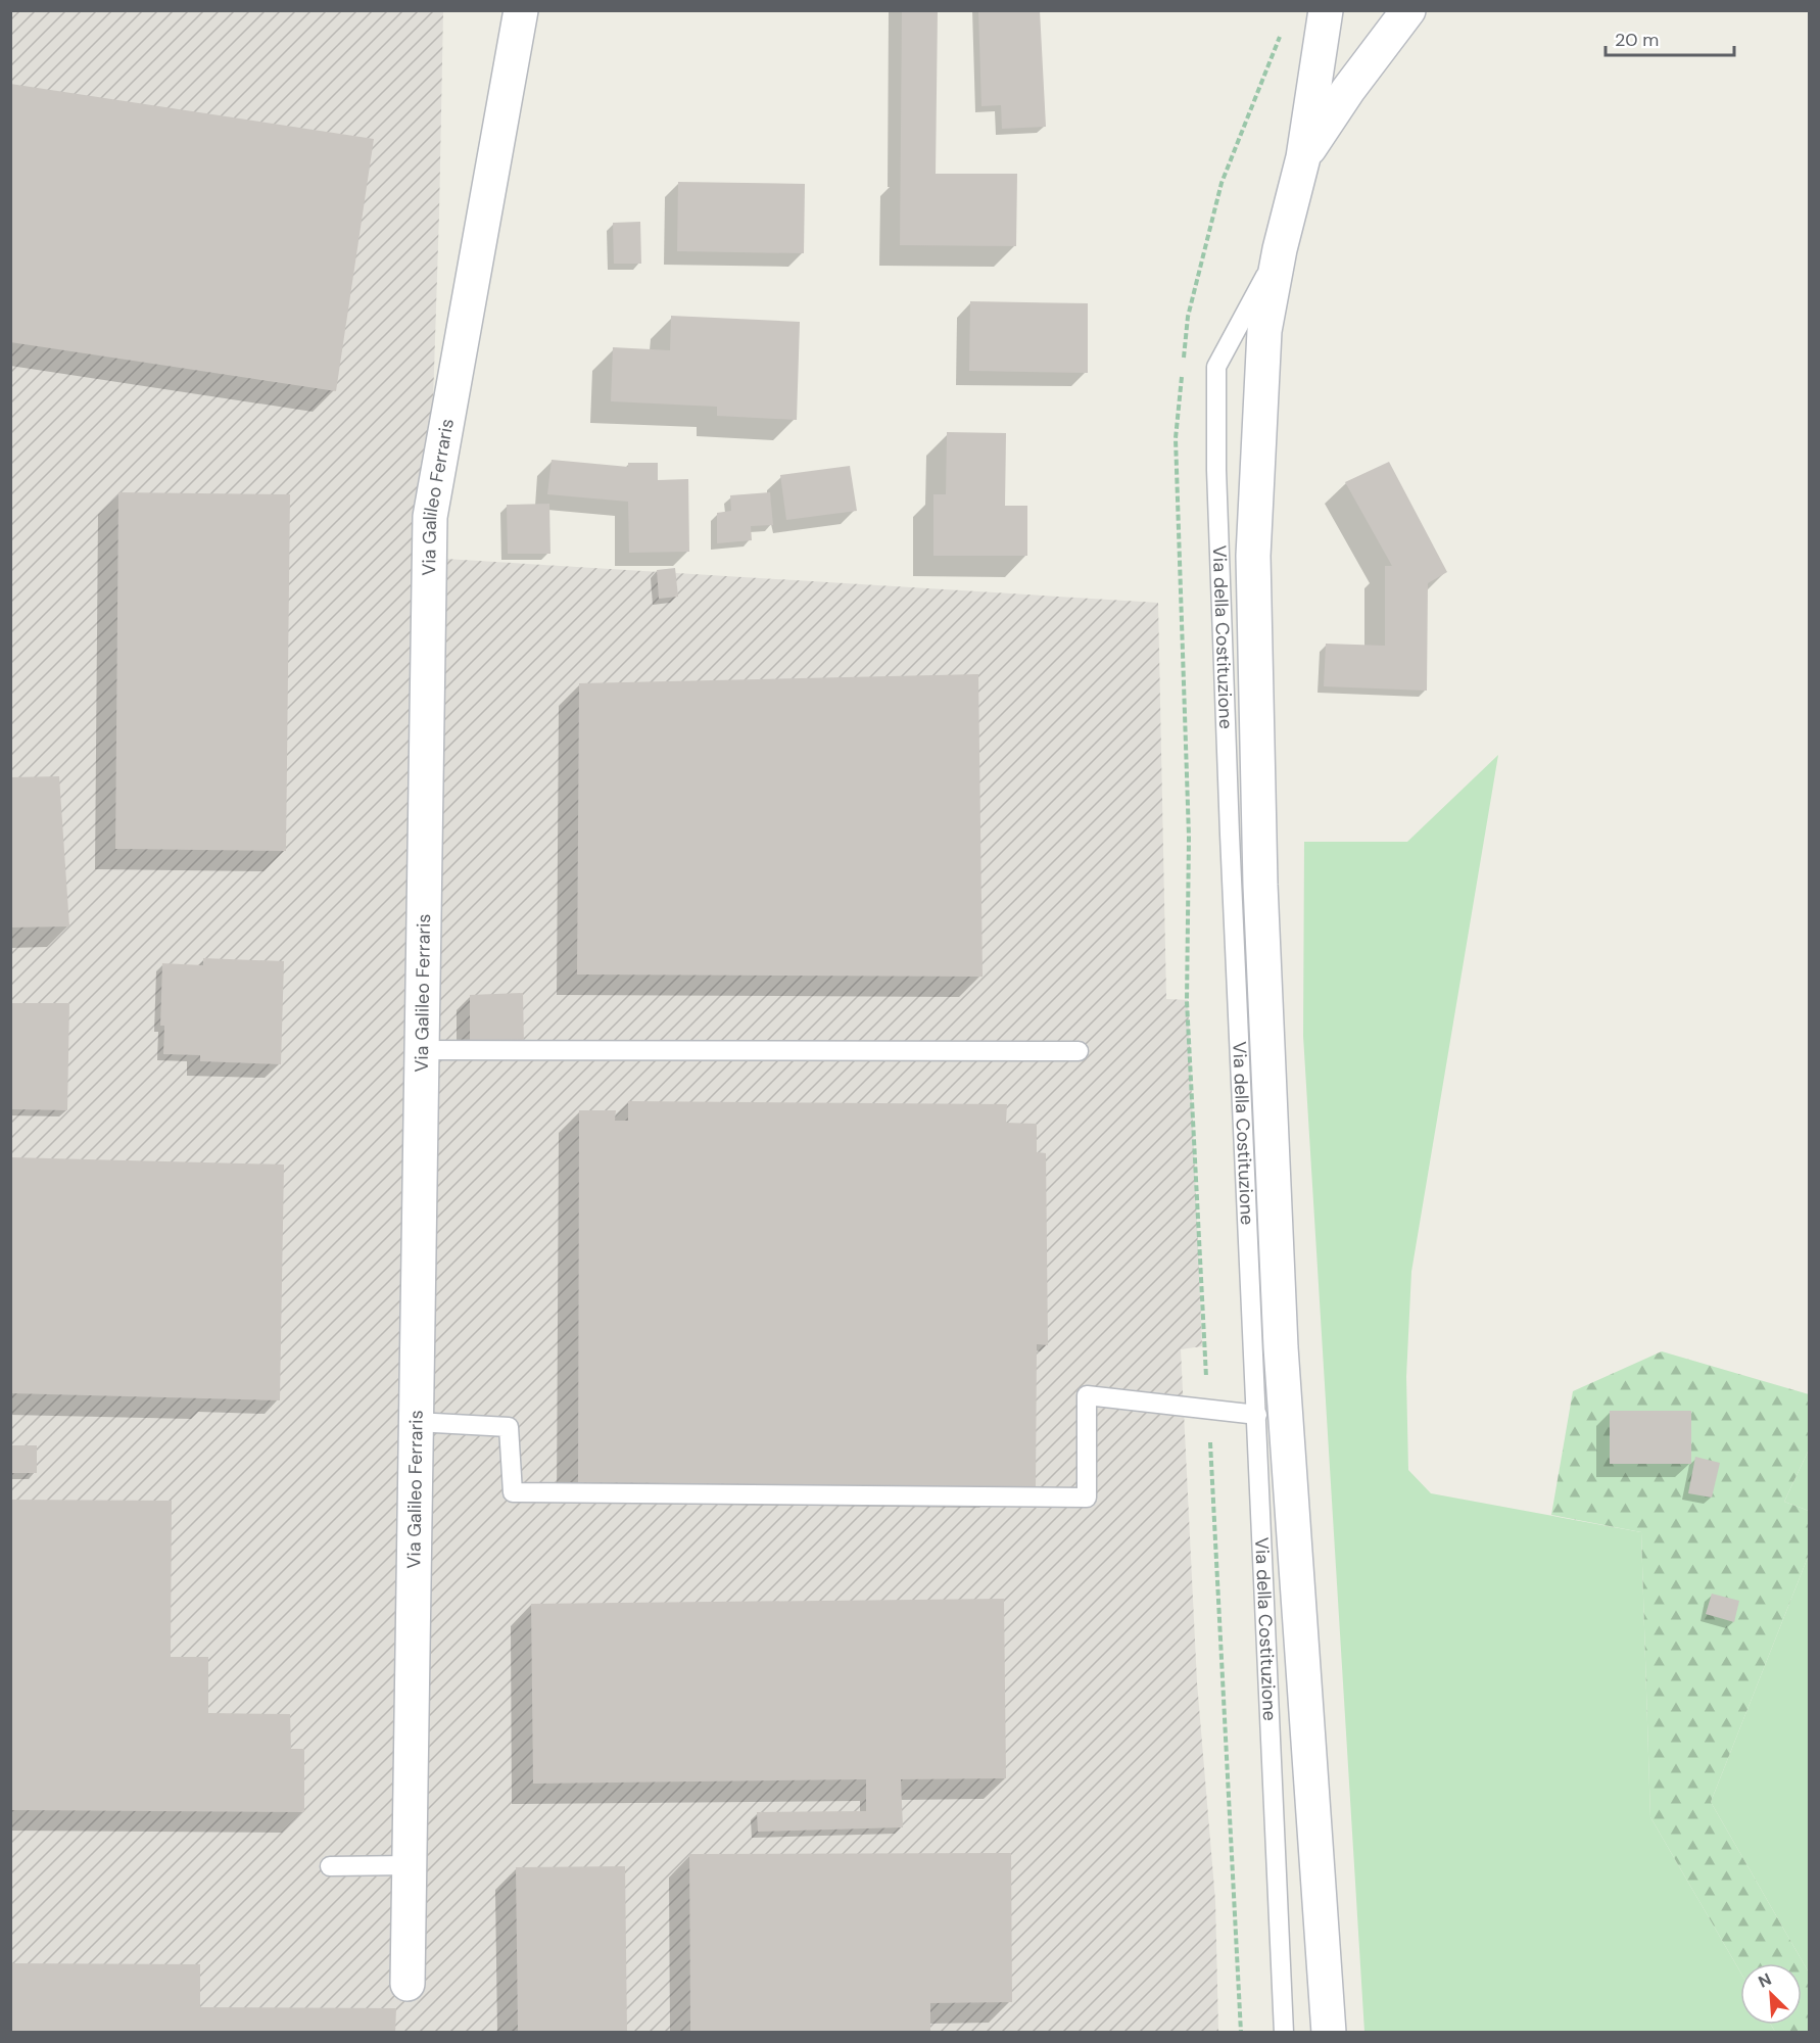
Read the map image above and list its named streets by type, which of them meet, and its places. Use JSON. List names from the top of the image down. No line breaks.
{"streets":{"main road":["Via Galileo Ferraris","Via della Costituzione"]},"scale_bar":"20 m","north":"top left"}
